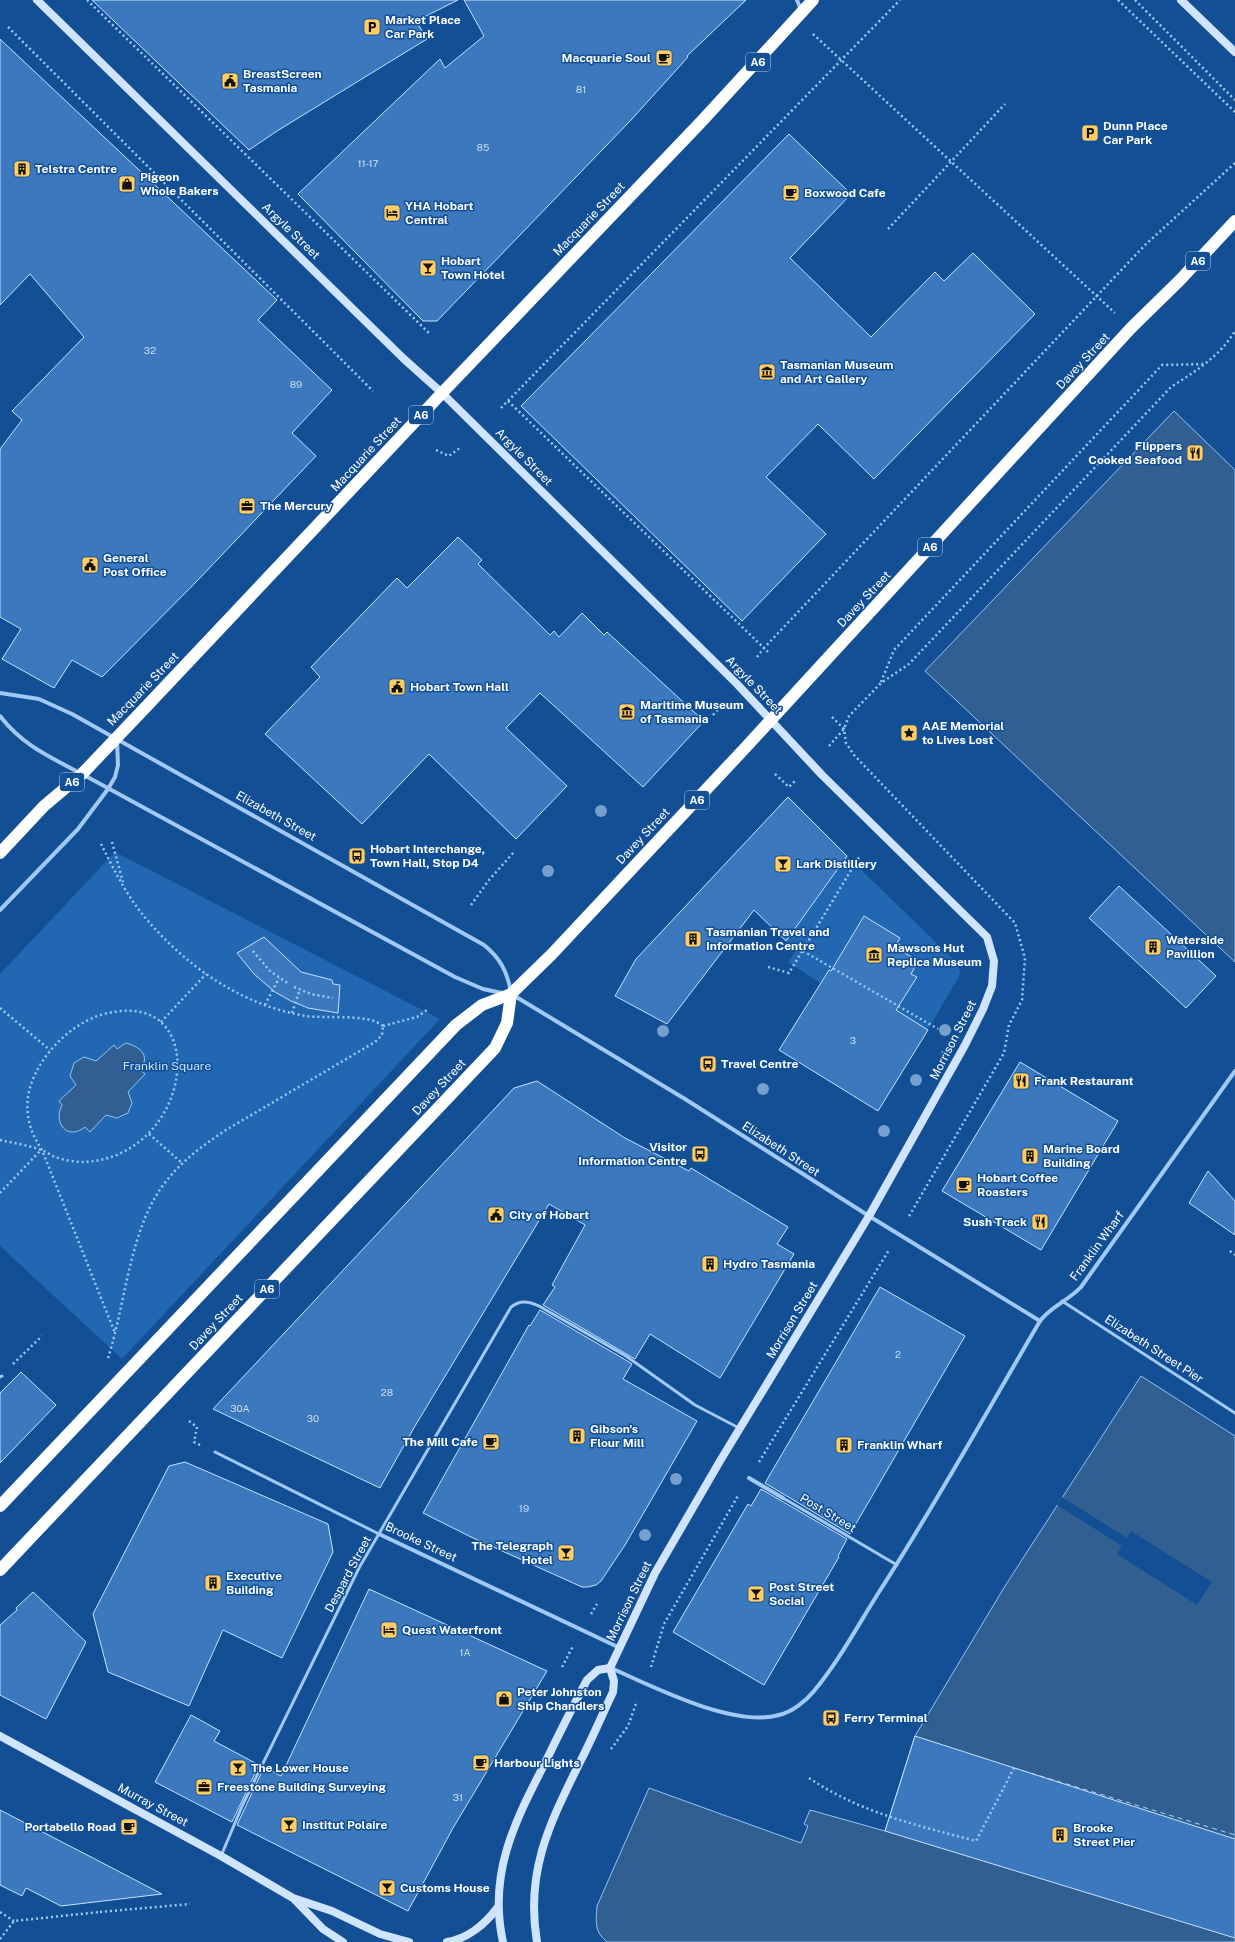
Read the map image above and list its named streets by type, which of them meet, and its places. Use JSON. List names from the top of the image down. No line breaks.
{"streets":{"highway":["A6","Macquarie Street","Davey Street"],"street":["Argyle Street","Elizabeth Street","Morrison Street","Franklin Wharf","Post Street","Brooke Street","Murray Street"],"lane":["Elizabeth Street Pier","Despard Street"]},"crossings":[["Macquarie Street","Argyle Street"],["Macquarie Street","Elizabeth Street"],["Argyle Street","Davey Street"],["Argyle Street","Morrison Street"],["Davey Street","Elizabeth Street"],["Elizabeth Street","Morrison Street"],["Elizabeth Street","Franklin Wharf"],["Morrison Street","Franklin Wharf"],["Morrison Street","Brooke Street"],["Morrison Street","Despard Street"],["Franklin Wharf","Elizabeth Street Pier"],["Franklin Wharf","Post Street"],["Brooke Street","Despard Street"],["Despard Street","Murray Street"]],"parks":["Franklin Square"],"places":{"parking":["Market Place Car Park","Dunn Place Car Park"],"cafe":["Macquarie Soul","Boxwood Cafe","Hobart Coffee Roasters","The Mill Cafe","Harbour Lights","Portabello Road"],"public building":["BreastScreen Tasmania","General Post Office","Hobart Town Hall","City of Hobart"],"building":["Telstra Centre","Tasmanian Travel and Information Centre","Waterside Pavillion","Marine Board Building","Hydro Tasmania","Gibson's Flour Mill","Franklin Wharf","Executive Building","Brooke Street Pier"],"shop":["Pigeon Whole Bakers","Peter Johnston Ship Chandlers"],"hotel":["YHA Hobart Central","Quest Waterfront"],"bar":["Hobart Town Hotel","Lark Distillery","The Telegraph Hotel","Post Street Social","The Lower House","Institut Polaire","Customs House"],"museum":["Tasmanian Museum and Art Gallery","Maritime Museum of Tasmania","Mawsons Hut Replica Museum"],"restaurant":["Flippers Cooked Seafood","Frank Restaurant","Sush Track"],"office":["The Mercury","Freestone Building Surveying"],"place":["AAE Memorial to Lives Lost"],"bus stop":["Hobart Interchange, Town Hall, Stop D4","Travel Centre","Visitor Information Centre","Ferry Terminal"]},"house_numbers":["81","85","11-17","32","89","3","2","28","30A","30","19","1A","31"]}
